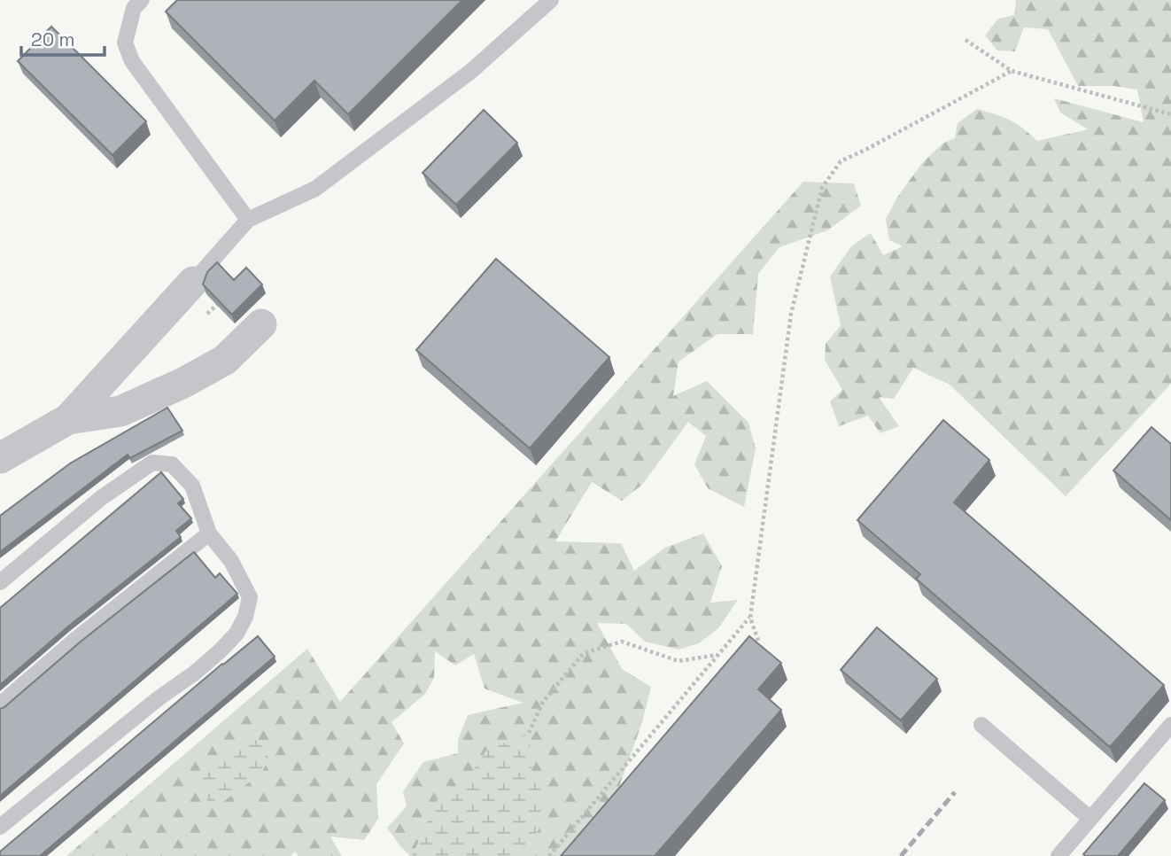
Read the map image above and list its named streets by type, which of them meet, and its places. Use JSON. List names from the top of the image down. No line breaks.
{"scale_bar":"20 m"}
